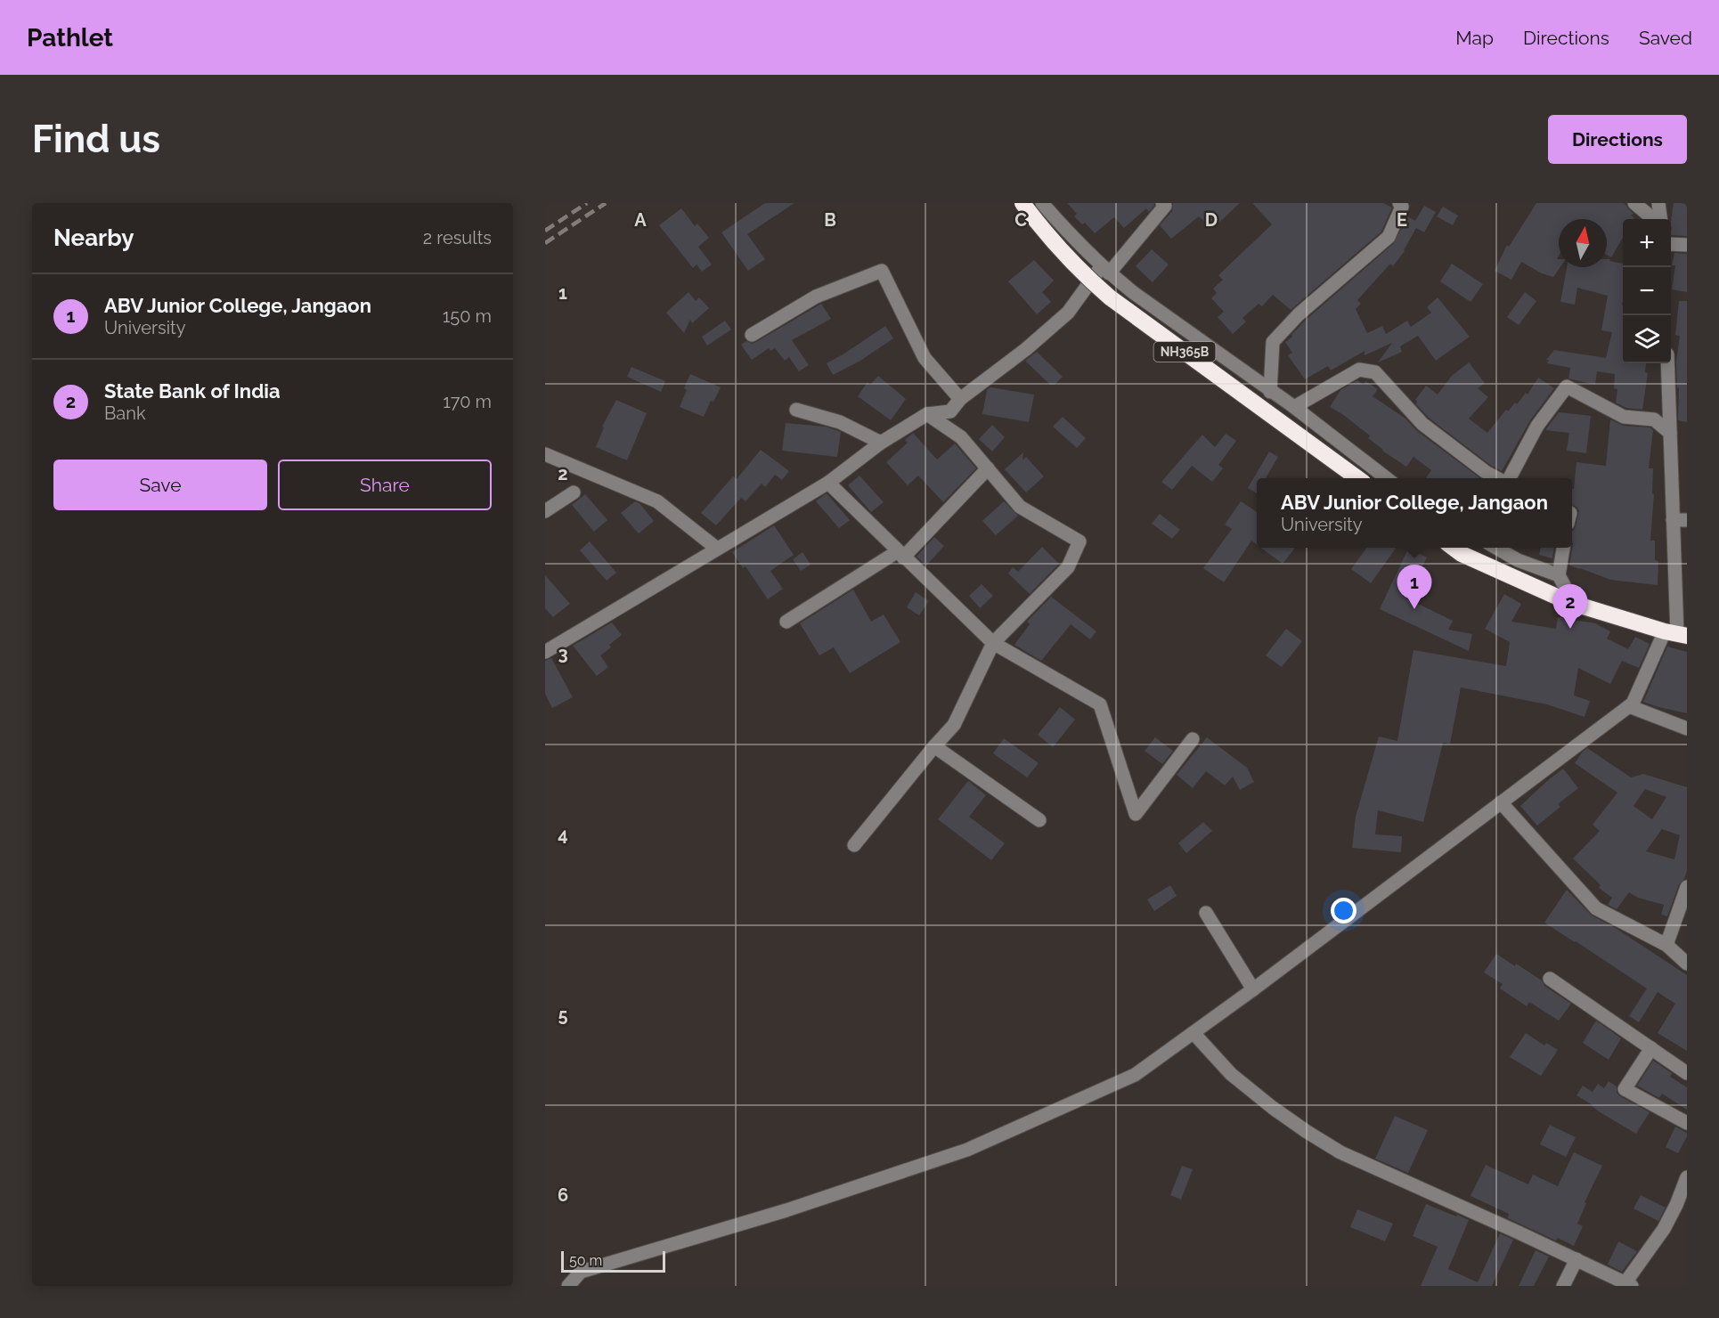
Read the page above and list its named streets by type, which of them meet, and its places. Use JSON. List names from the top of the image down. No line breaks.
{"streets":{"highway":["NH365B"]},"scale_bar":"50 m","north":"top","page":{"header":"Pathlet","nav":["Map","Directions","Saved"],"buttons":["Directions",["Save","Share"]],"title":"Find us","heading":["Nearby","2 results"],"map_buttons":["+","−"],"list":[{"mark":"1","name":"ABV Junior College, Jangaon","note":"University","value":"150 m"},{"mark":"2","name":"State Bank of India","note":"Bank","value":"170 m"}],"popup":["ABV Junior College, Jangaon","University"],"pins":["1","2"],"scale":"50 m"},"grid":{"columns":["A","B","C","D","E"],"rows":["1","2","3","4","5","6"]}}
